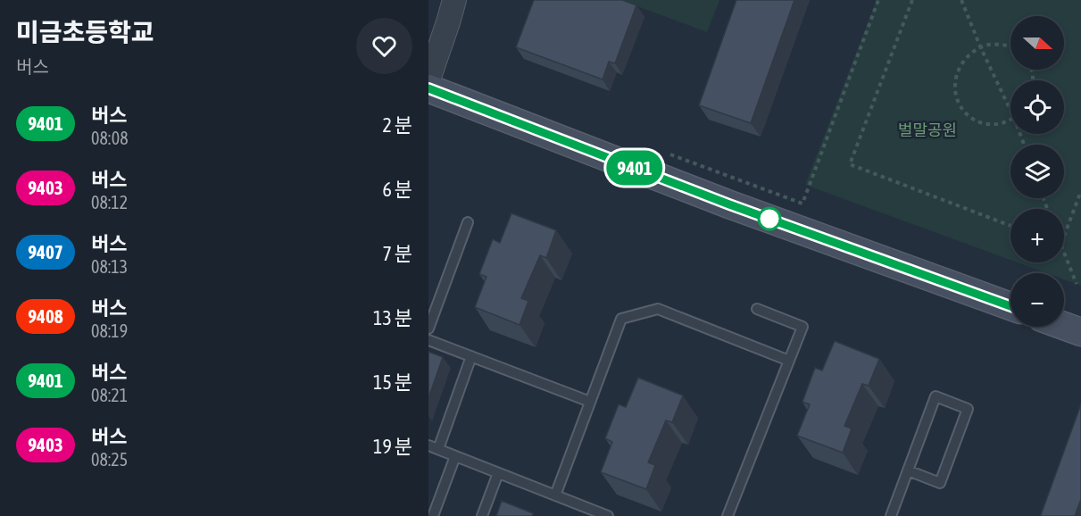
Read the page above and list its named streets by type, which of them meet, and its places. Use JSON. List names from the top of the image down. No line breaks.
{"parks":["벌말공원"],"lines":["bus line 9401"],"north":"right","page":{"heading":["미금초등학교","버스"],"on_map":"9401","map_buttons":["+","−"],"list":[{"mark":"9401","name":"버스","note":"08:08","value":"2 분"},{"mark":"9403","name":"버스","note":"08:12","value":"6 분"},{"mark":"9407","name":"버스","note":"08:13","value":"7 분"},{"mark":"9408","name":"버스","note":"08:19","value":"13 분"},{"mark":"9401","name":"버스","note":"08:21","value":"15 분"},{"mark":"9403","name":"버스","note":"08:25","value":"19 분"}]}}
